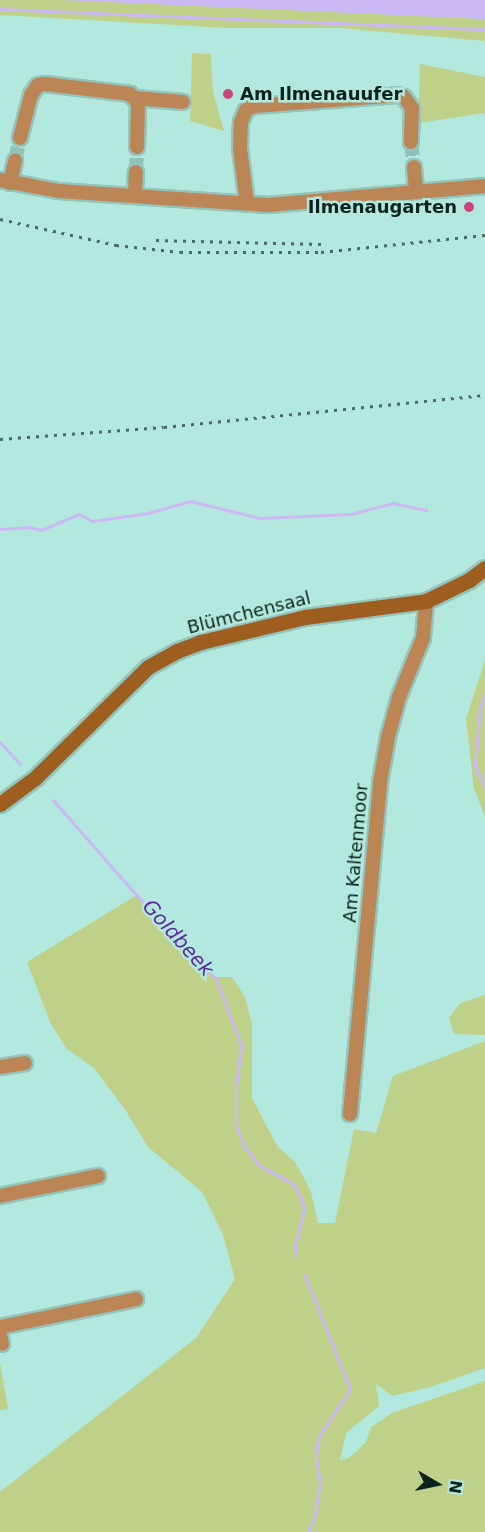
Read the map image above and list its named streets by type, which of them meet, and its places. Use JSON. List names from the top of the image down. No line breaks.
{"streets":{"street":["Blümchensaal","Am Kaltenmoor"]},"crossings":[["Blümchensaal","Am Kaltenmoor"]],"water":["Goldbeek"],"places":["Am Ilmenauufer","Ilmenaugarten"],"north":"right"}
